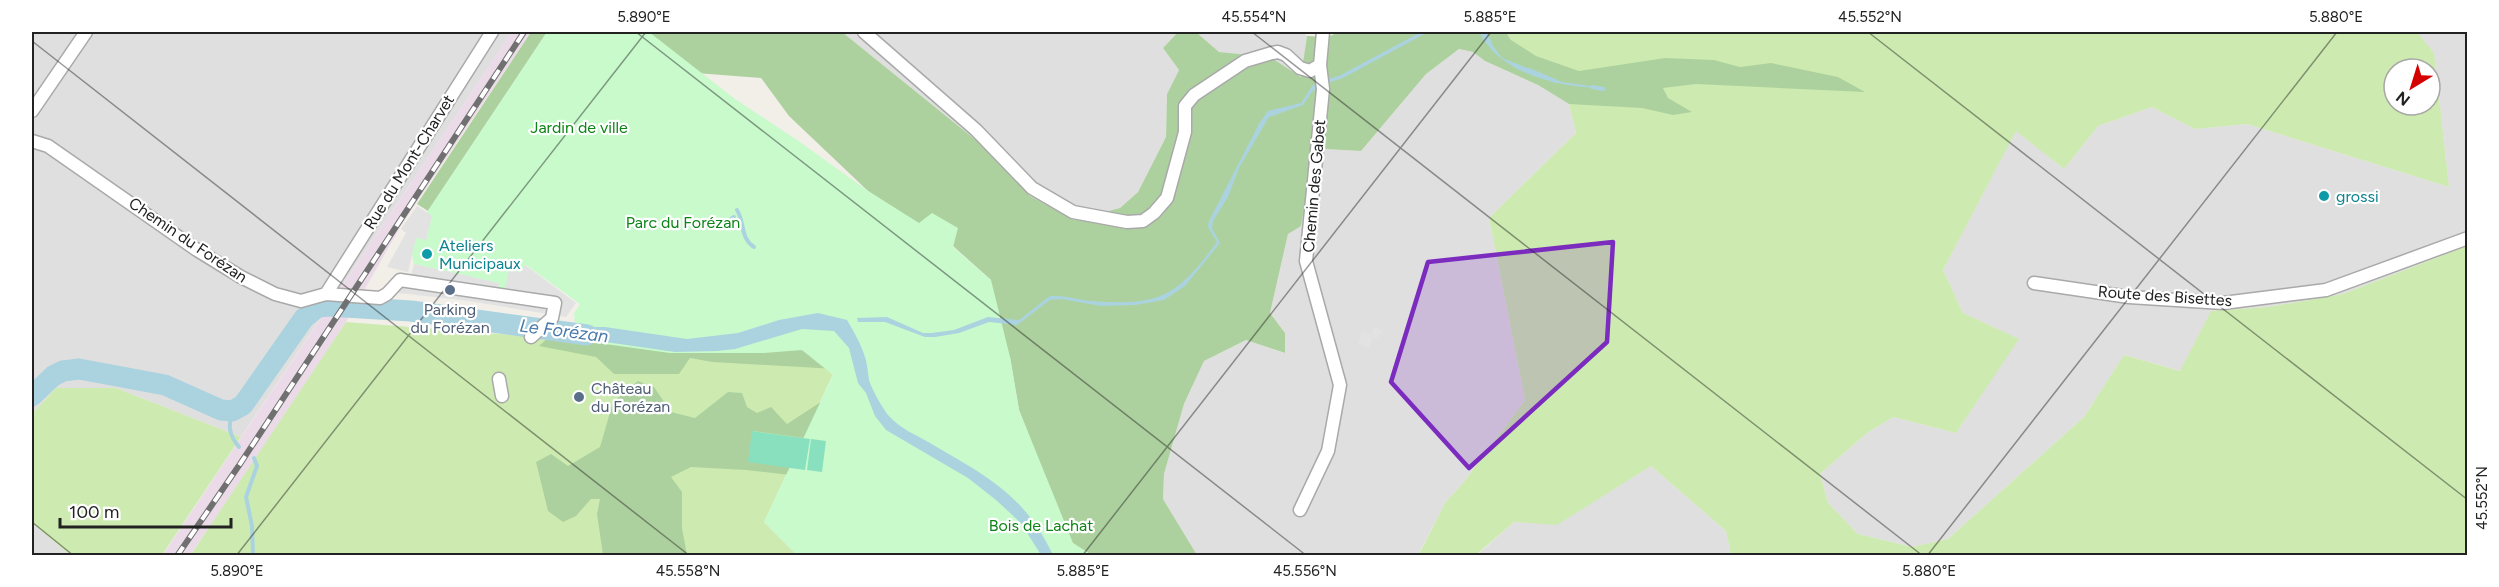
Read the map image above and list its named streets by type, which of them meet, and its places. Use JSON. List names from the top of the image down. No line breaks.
{"streets":{"street":["Rue du Mont-Charvet","Chemin des Gabet","Chemin du Forézan","Route des Bisettes"]},"crossings":[["Rue du Mont-Charvet","Chemin du Forézan"]],"water":["Le Forézan"],"parks":["Jardin de ville","Parc du Forézan","Bois de Lachat"],"places":["grossi","Ateliers Municipaux","Parking du Forézan","Château du Forézan"],"scale_bar":"100 m","north":"bottom left","coordinates":["5.890°E","45.554°N","5.885°E","45.552°N","5.880°E","45.558°N","45.556°N"]}
